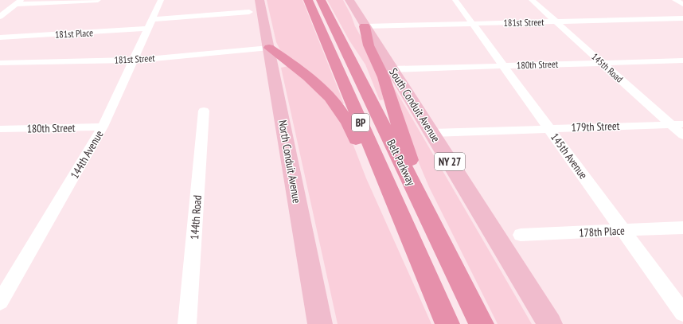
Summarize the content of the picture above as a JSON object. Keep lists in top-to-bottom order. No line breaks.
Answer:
{"streets":{"highway":["BP","Belt Parkway"],"main road":["South Conduit Avenue","North Conduit Avenue","NY 27"],"street":["181st Street","181st Place","180th Street","145th Road","179th Street","144th Avenue","145th Avenue","144th Road","178th Place"]},"crossings":[["181st Street","145th Road"],["181st Street","South Conduit Avenue"],["181st Street","144th Avenue"],["181st Street","145th Avenue"],["181st Street","North Conduit Avenue"],["181st Place","144th Avenue"],["181st Place","North Conduit Avenue"],["180th Street","145th Road"],["180th Street","South Conduit Avenue"],["180th Street","144th Avenue"],["180th Street","145th Avenue"],["145th Road","179th Street"],["South Conduit Avenue","179th Street"],["179th Street","145th Avenue"],["145th Avenue","178th Place"]]}
